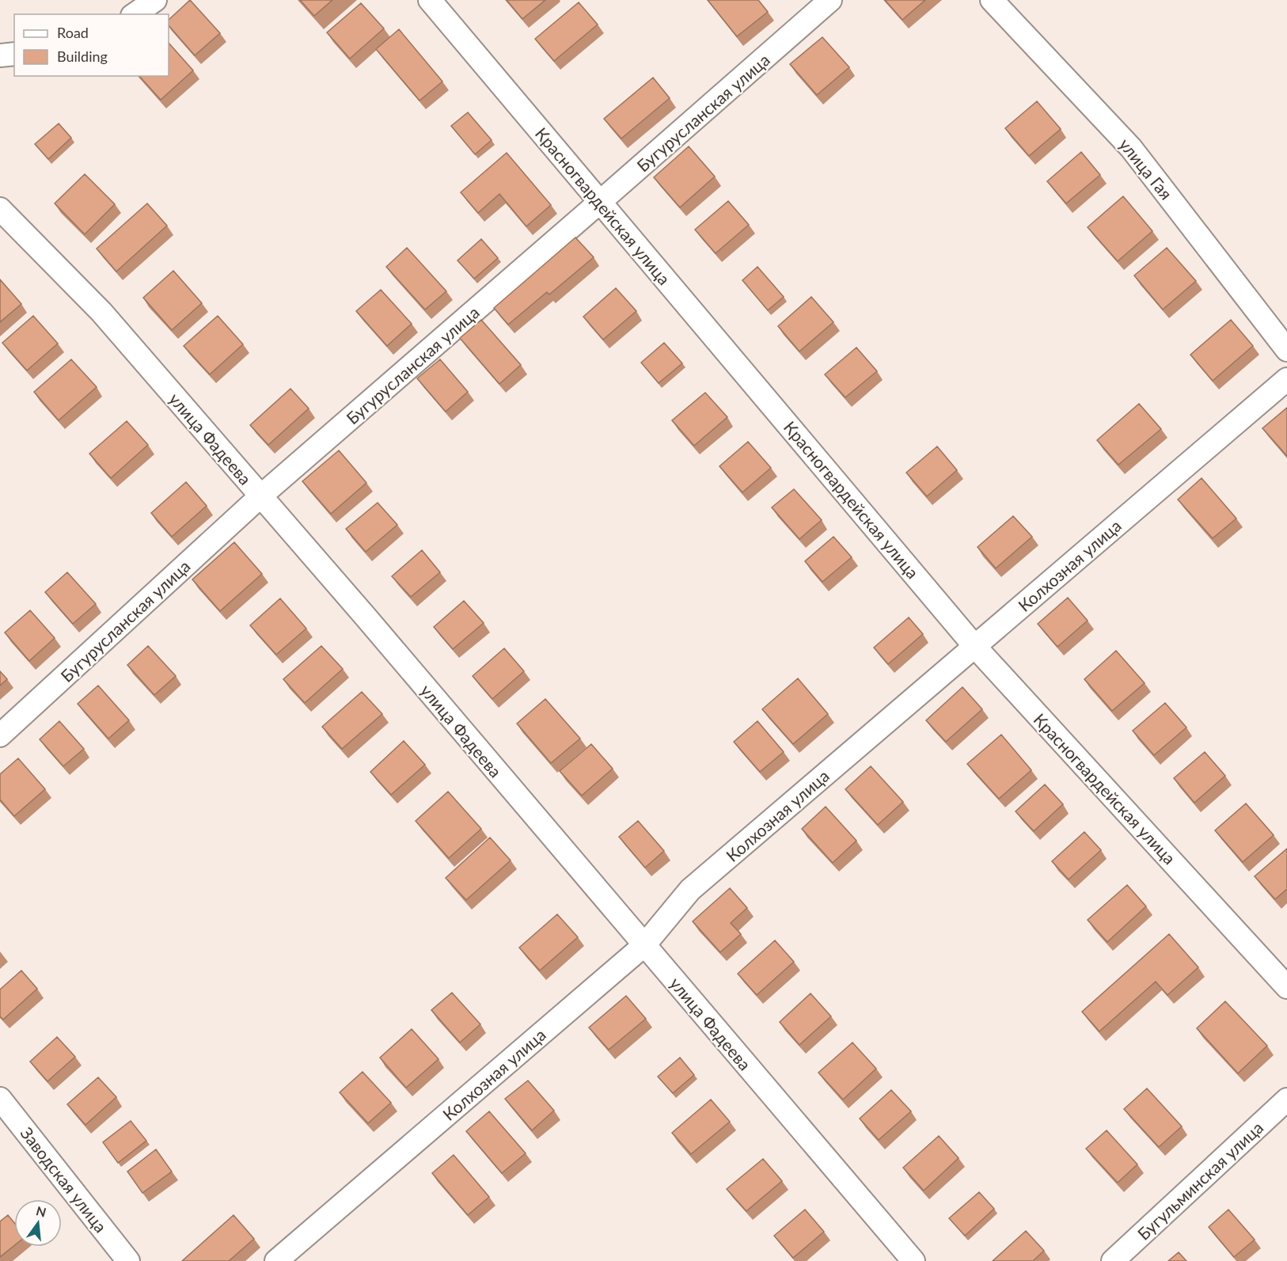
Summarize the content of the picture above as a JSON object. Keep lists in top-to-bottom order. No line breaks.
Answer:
{"streets":{"street":["Бугурусланская улица","улица Гая","Красногвардейская улица","улица Фадеева","Колхозная улица","Заводская улица","Бугульминская улица"]},"crossings":[["Бугурусланская улица","Красногвардейская улица"],["Бугурусланская улица","улица Фадеева"],["Красногвардейская улица","Колхозная улица"],["улица Фадеева","Колхозная улица"]],"legend":["Road","Building"],"north":"top"}
